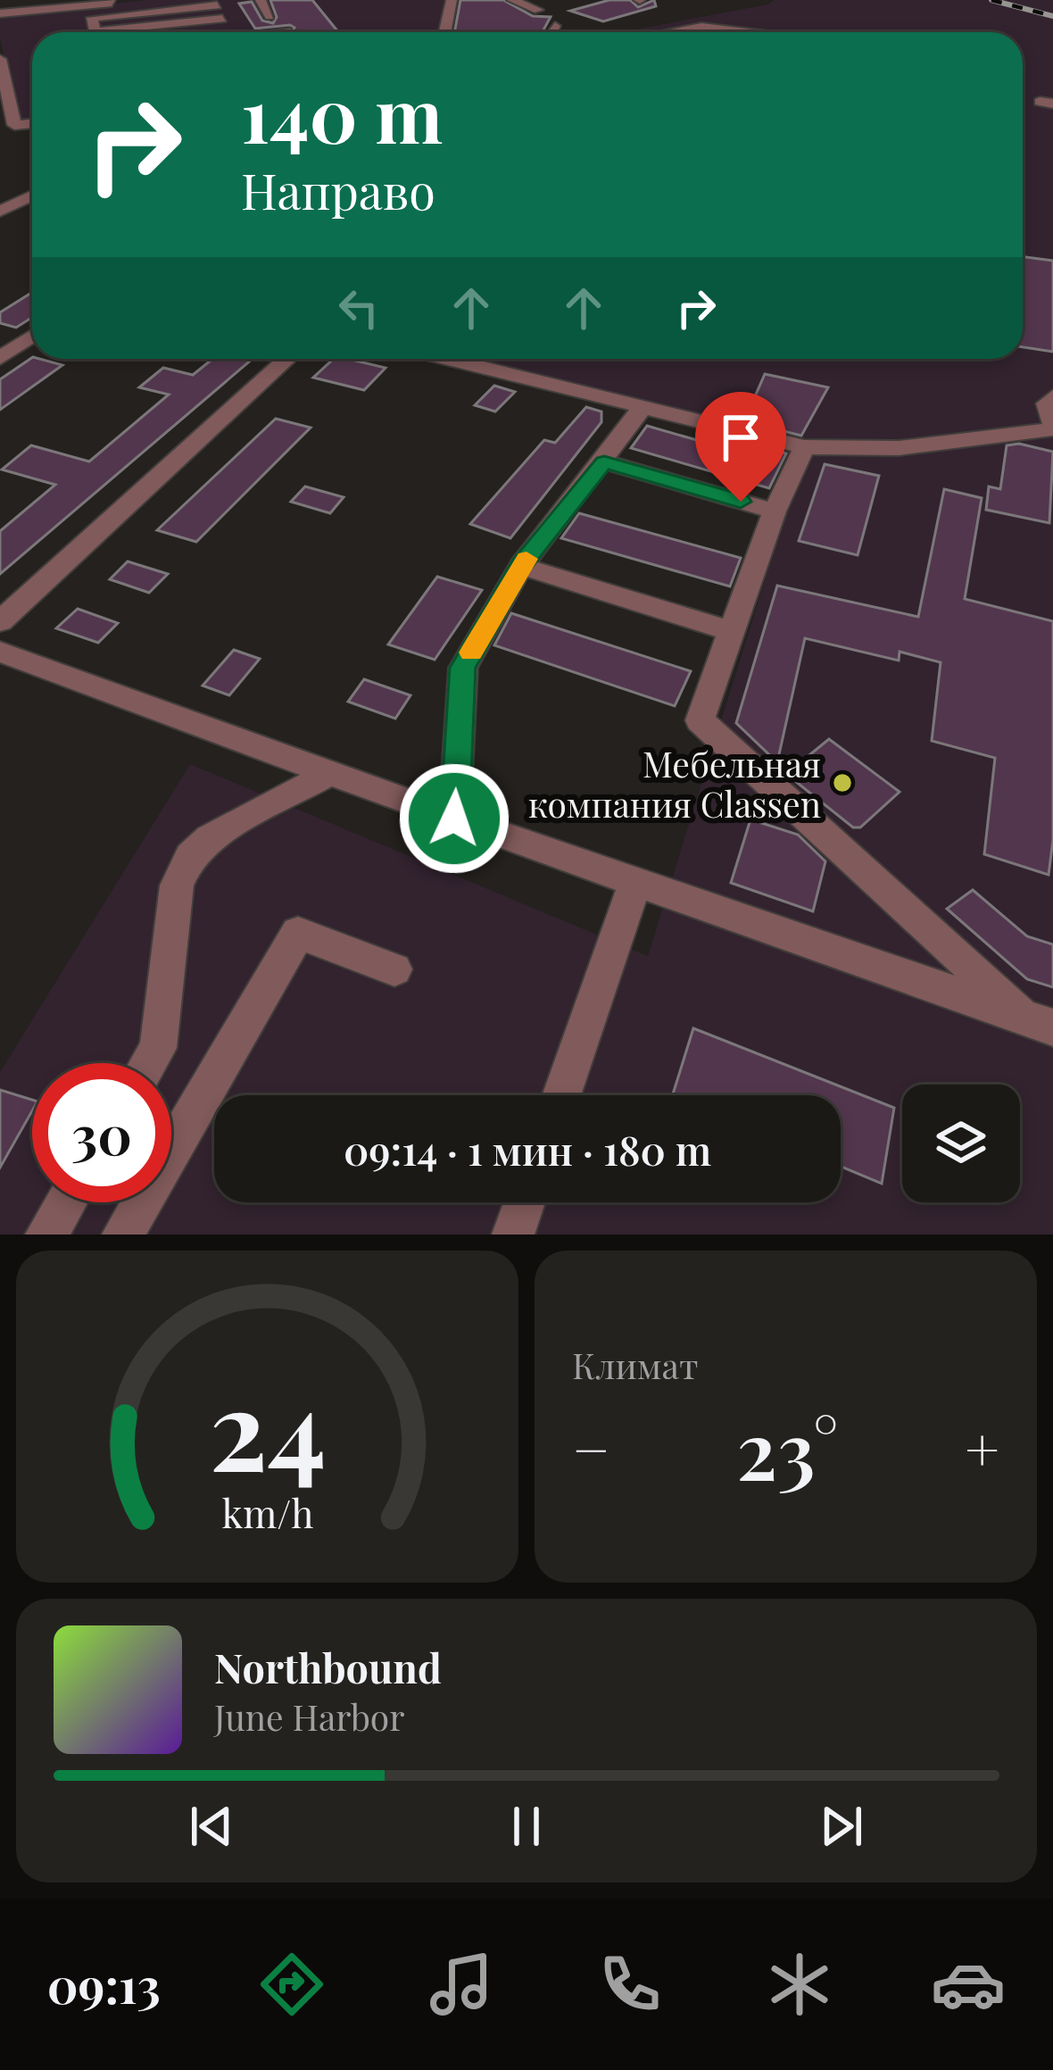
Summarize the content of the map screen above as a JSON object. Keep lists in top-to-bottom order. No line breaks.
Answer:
{"places":["Мебельная компания Сlassen"],"page":{"turn":["140 m","Направо"],"limit":"30","trip":"09:14 · 1 мин · 180 m","tile":"Климат","heat":["−","23°","+"],"song":["Northbound","June Harbor"],"tabs":"09:13","gauge":["24","km/h"]}}
